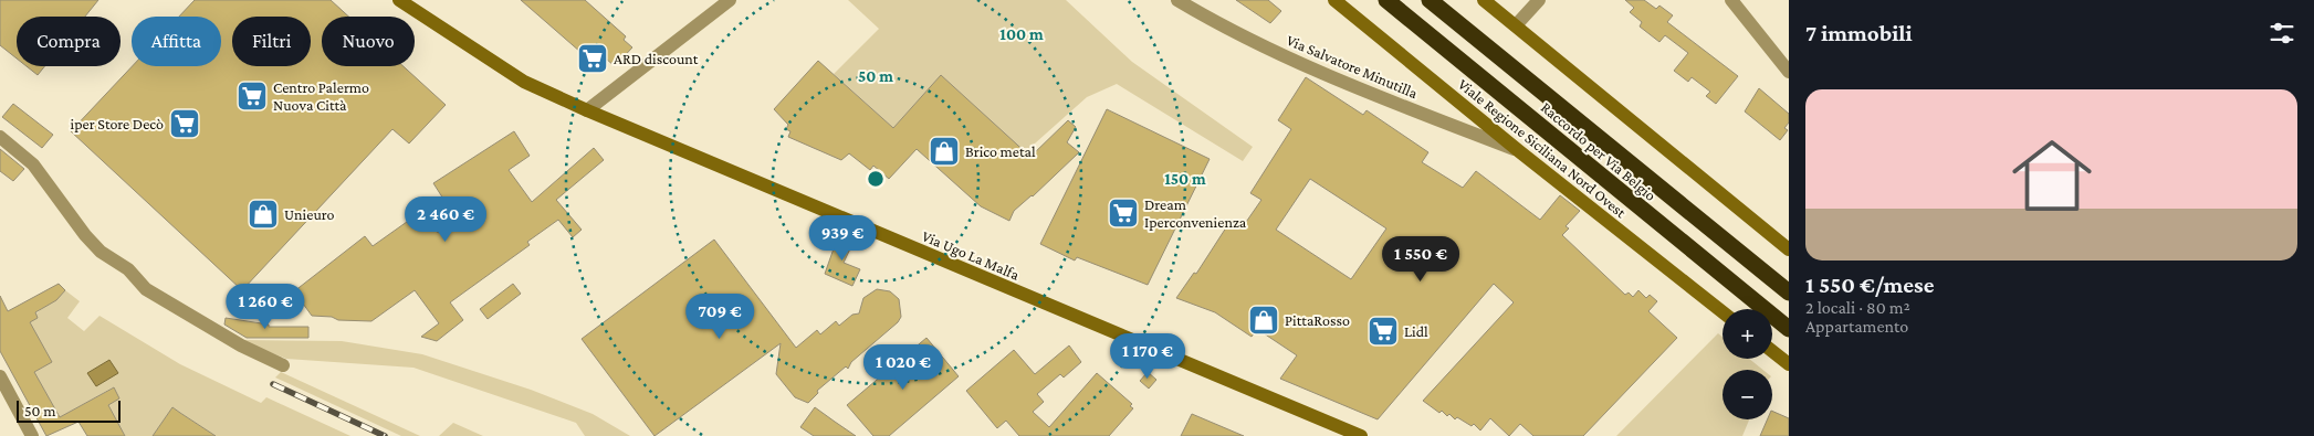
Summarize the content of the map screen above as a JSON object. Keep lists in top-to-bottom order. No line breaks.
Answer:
{"streets":{"highway":["Raccordo per Via Belgio"],"street":["Via Salvatore Minutilla","Viale Regione Siciliana Nord Ovest","Via Ugo La Malfa"]},"crossings":[["Via Salvatore Minutilla","Viale Regione Siciliana Nord Ovest"]],"places":{"supermarket":["ARD discount","Centro Palermo Nuova Città","iper Store Decò","Dream Iperconvenienza","Lidl"],"shop":["Brico metal","Unieuro","PittaRosso"]},"scale_bar":"50 m","page":{"heading":"7 immobili","chip":["Compra","Affitta","Filtri","Nuovo"],"list":[{"name":"1 550 €/mese","note":"2 locali · 80 m² · Appartamento"}],"price":["2 460 €","939 €","1 550 €","1 260 €","709 €","1 170 €","1 020 €"],"map_buttons":["+","−"],"scale":"50 m"},"rings":["100 m","50 m","150 m"]}
